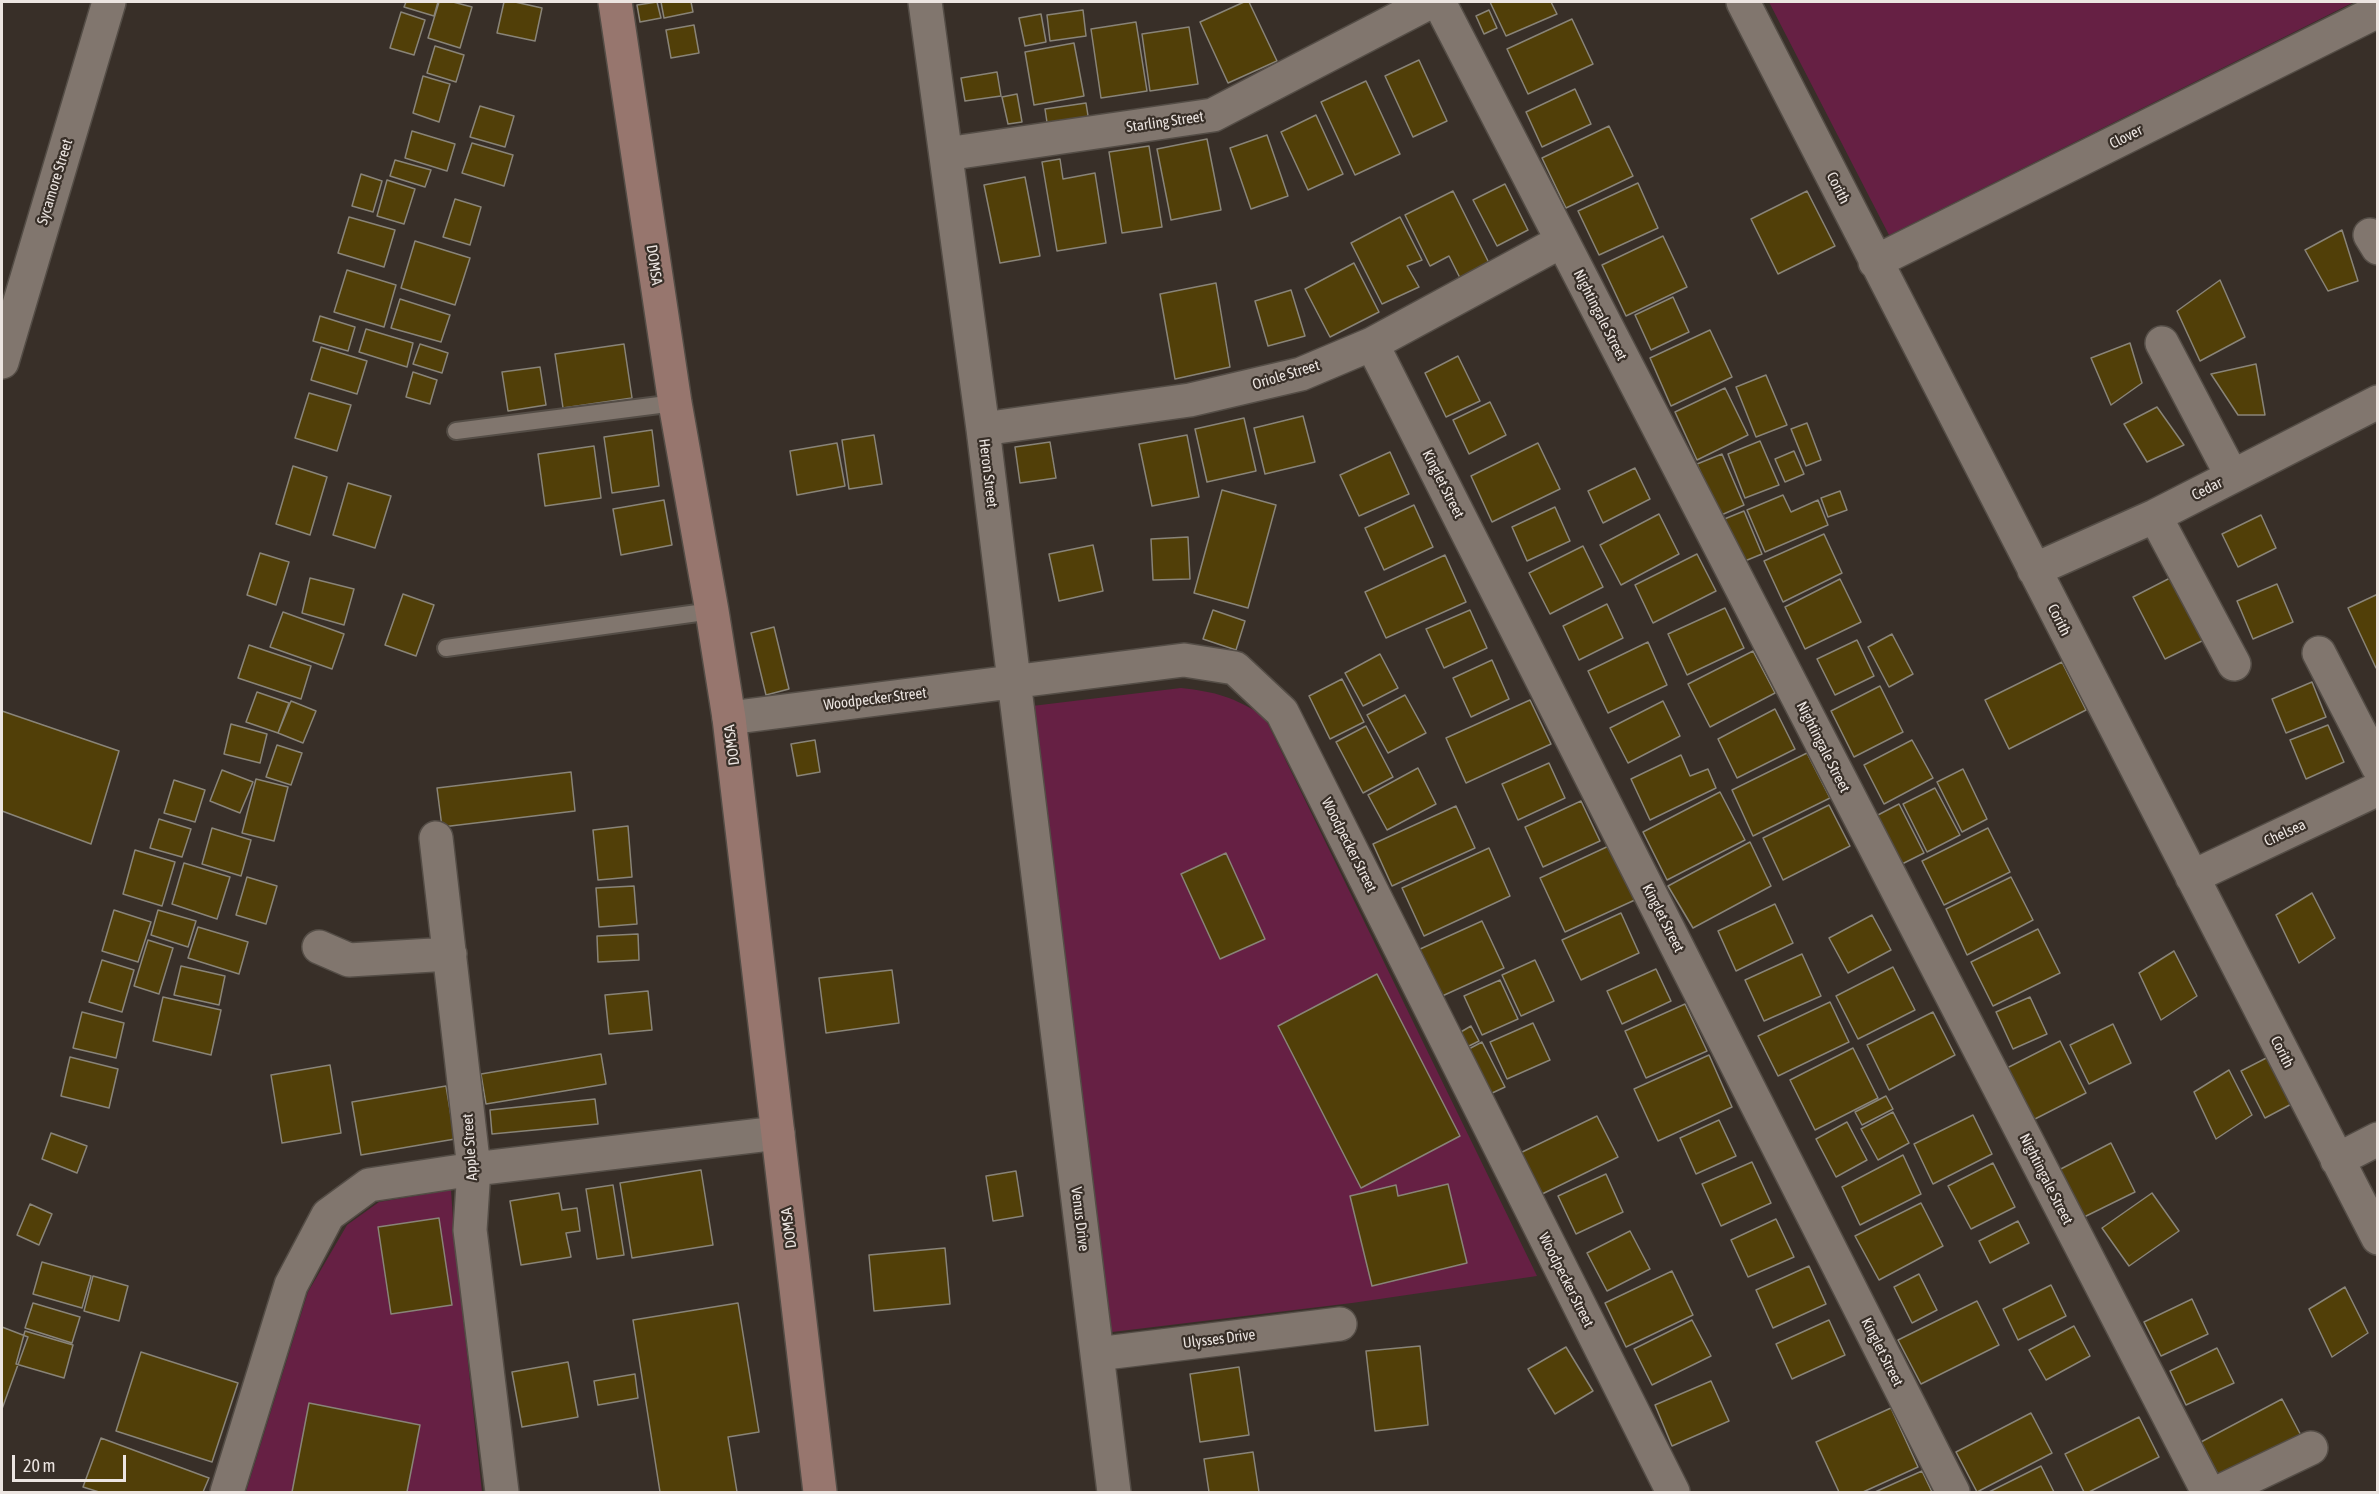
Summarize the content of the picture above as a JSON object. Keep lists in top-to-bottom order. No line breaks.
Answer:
{"streets":{"main road":["DOMSA"],"street":["Starling Street","Clover","Sycamore Street","Corith","Nightingale Street","Oriole Street","Heron Street","Kinglet Street","Cedar","Woodpecker Street","Chelsea","Apple Street","Venus Drive","Ulysses Drive"]},"crossings":[["Starling Street","Heron Street"],["Clover","Corith"],["Corith","Cedar"],["Corith","Chelsea"],["DOMSA","Woodpecker Street"],["Nightingale Street","Oriole Street"],["Oriole Street","Heron Street"],["Oriole Street","Kinglet Street"],["Heron Street","Woodpecker Street"],["Heron Street","Venus Drive"],["Venus Drive","Ulysses Drive"]],"scale_bar":"20 m"}
